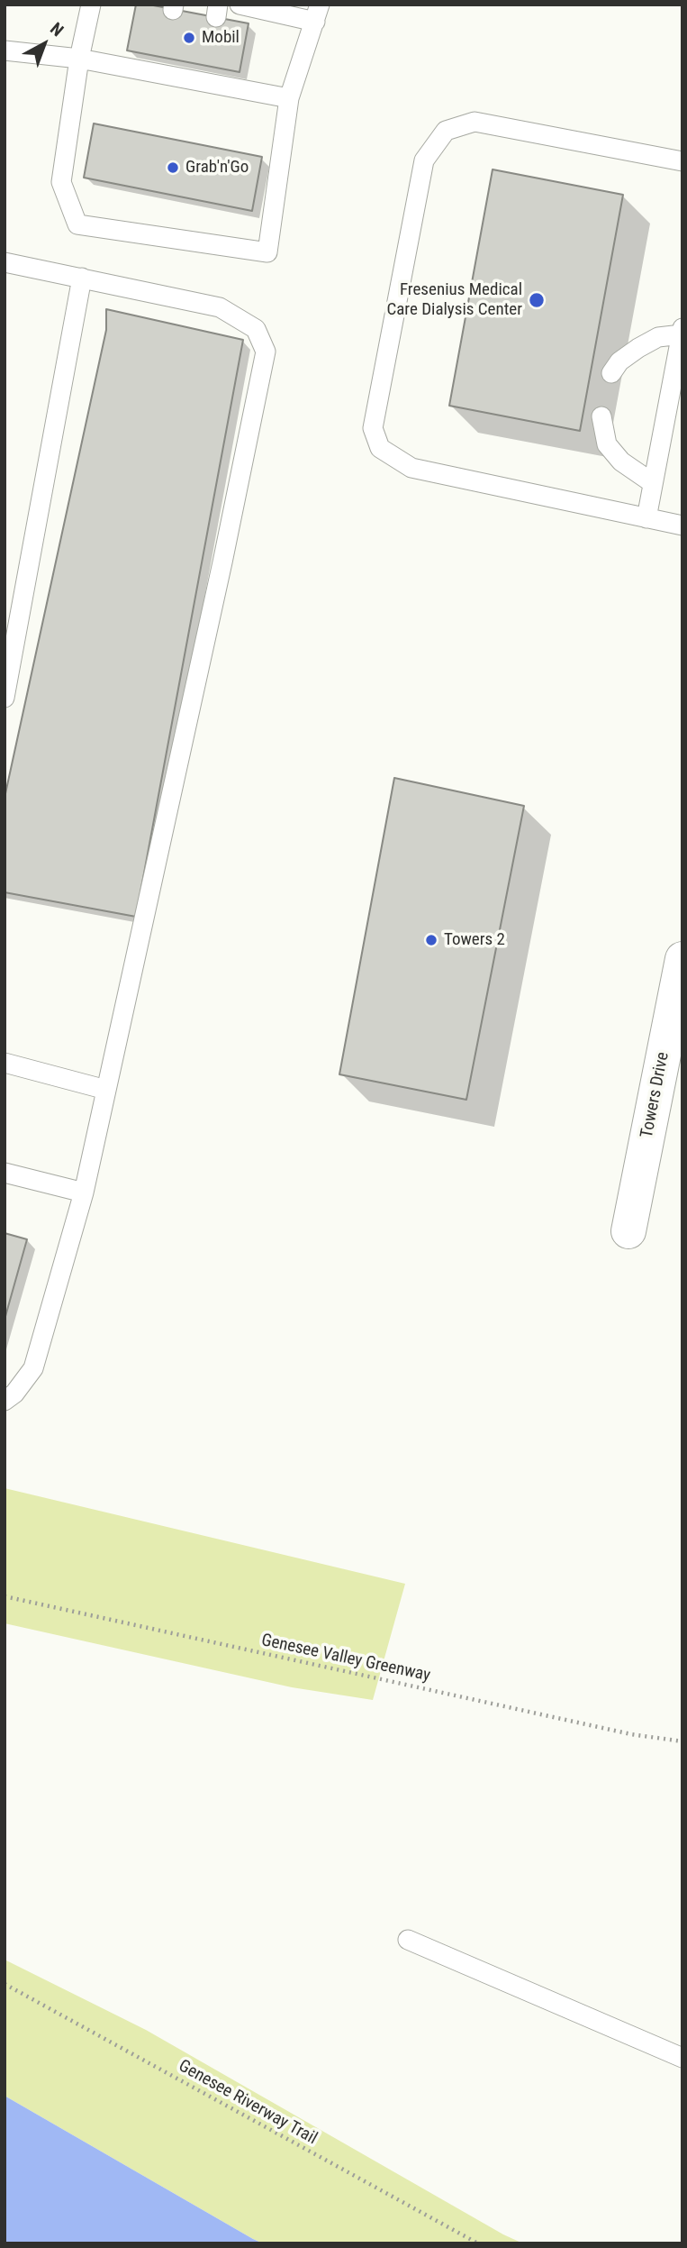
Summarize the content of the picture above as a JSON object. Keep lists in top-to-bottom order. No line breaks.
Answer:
{"streets":{"street":["Towers Drive"],"path":["Genesee Valley Greenway","Genesee Riverway Trail"]},"places":["Mobil","Grab'n'Go","Fresenius Medical Care Dialysis Center","Towers 2"],"north":"top right"}
